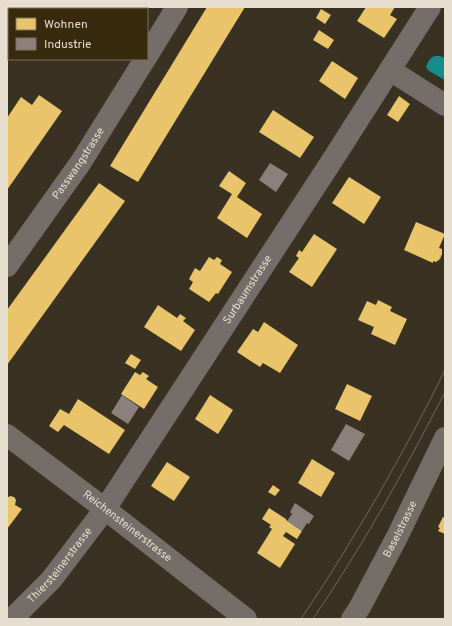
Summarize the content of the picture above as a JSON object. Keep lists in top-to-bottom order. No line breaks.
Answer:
{"streets":{"main road":["Baselstrasse"],"street":["Passwangstrasse","Surbaumstrasse","Reichensteinerstrasse","Thiersteinerstrasse"]},"crossings":[["Surbaumstrasse","Reichensteinerstrasse"],["Surbaumstrasse","Thiersteinerstrasse"],["Reichensteinerstrasse","Thiersteinerstrasse"]],"legend":["Wohnen","Industrie"]}
